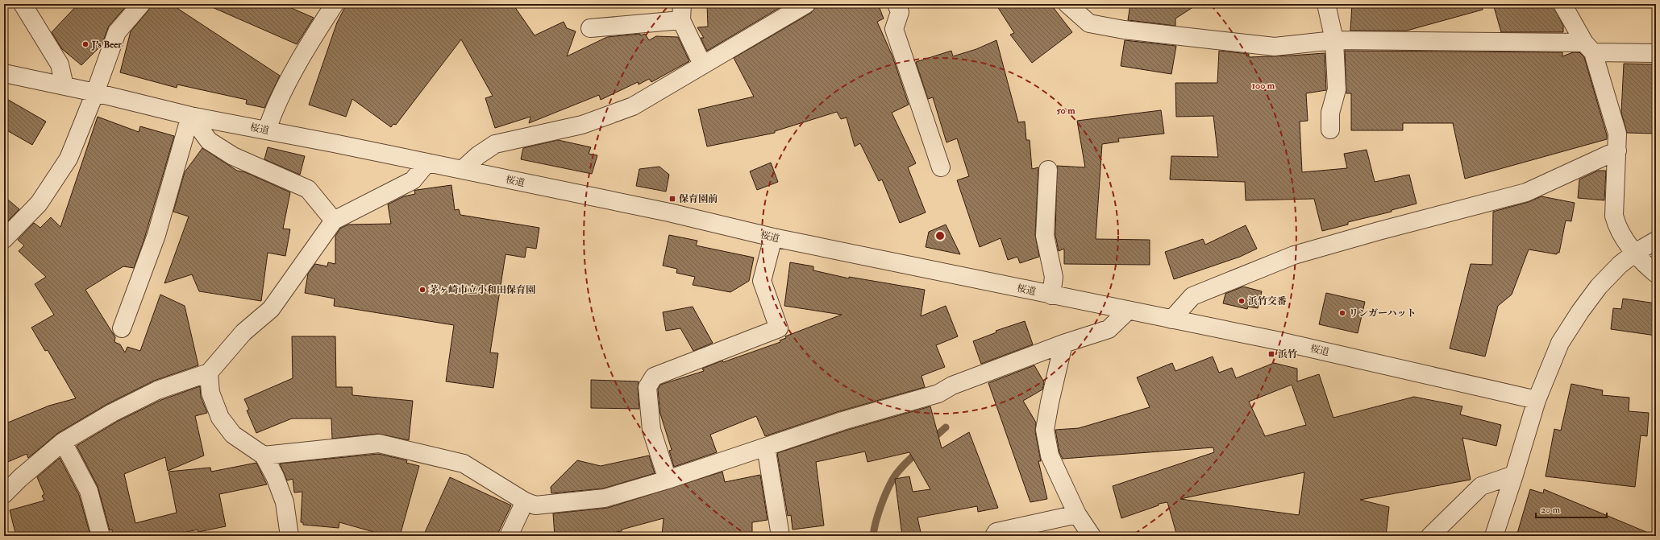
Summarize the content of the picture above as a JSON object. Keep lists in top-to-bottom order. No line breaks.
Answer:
{"streets":{"street":["桜道"]},"places":{"other":["J's Beer","茅ヶ崎市立小和田保育園","浜竹交番","リンガーハット"],"transit":["保育園前","浜竹"]},"scale_bar":"20 m","rings":["100 m","50 m"]}
